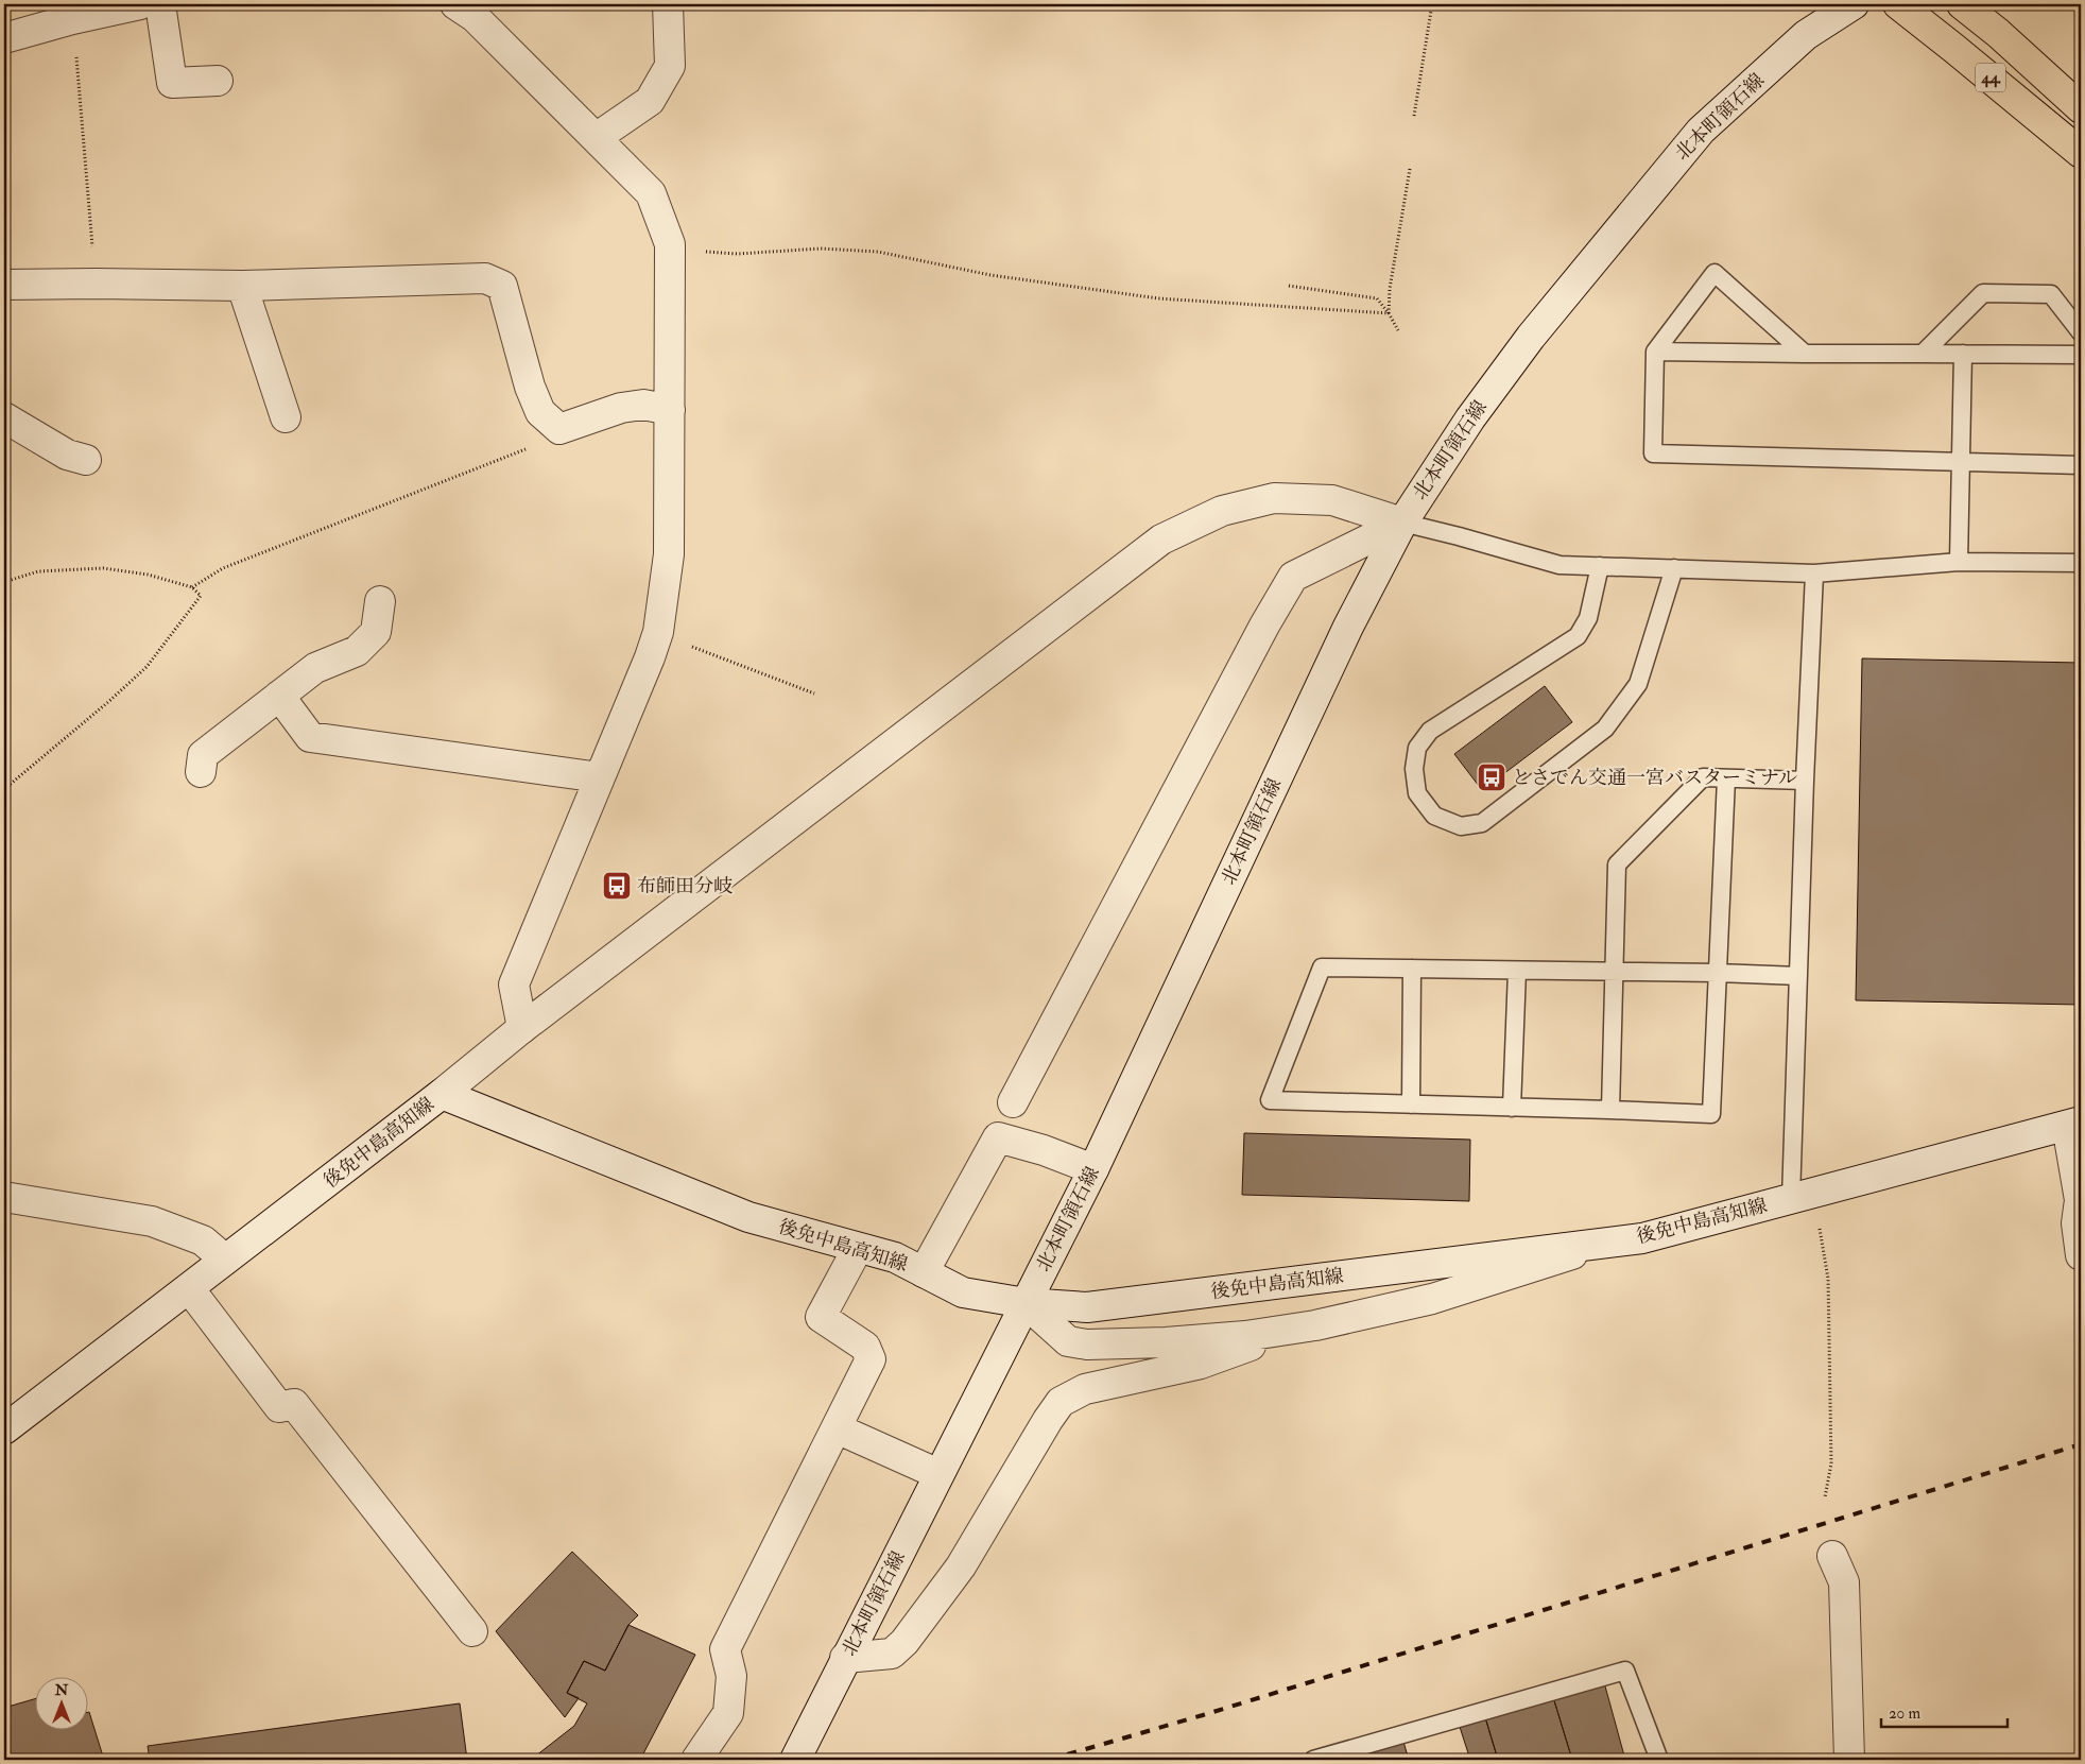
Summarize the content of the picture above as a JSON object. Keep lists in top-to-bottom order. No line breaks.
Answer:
{"streets":{"main road":["44"],"street":["北本町領石線","後免中島高知線"]},"crossings":[["北本町領石線","後免中島高知線"]],"places":{"bus stop":["とさでん交通一宮バスターミナル","布師田分岐"]},"scale_bar":"20 m","north":"top"}
